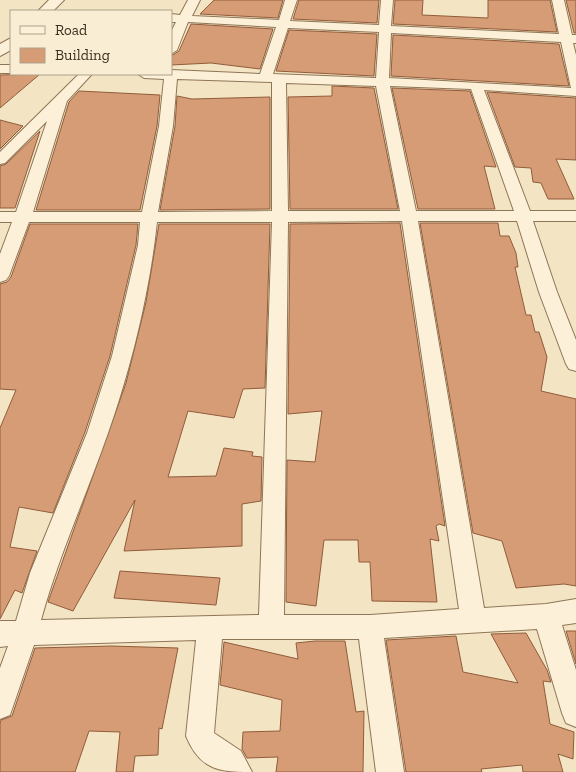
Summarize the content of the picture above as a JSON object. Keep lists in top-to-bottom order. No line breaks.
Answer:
{"legend":["Road","Building"]}
